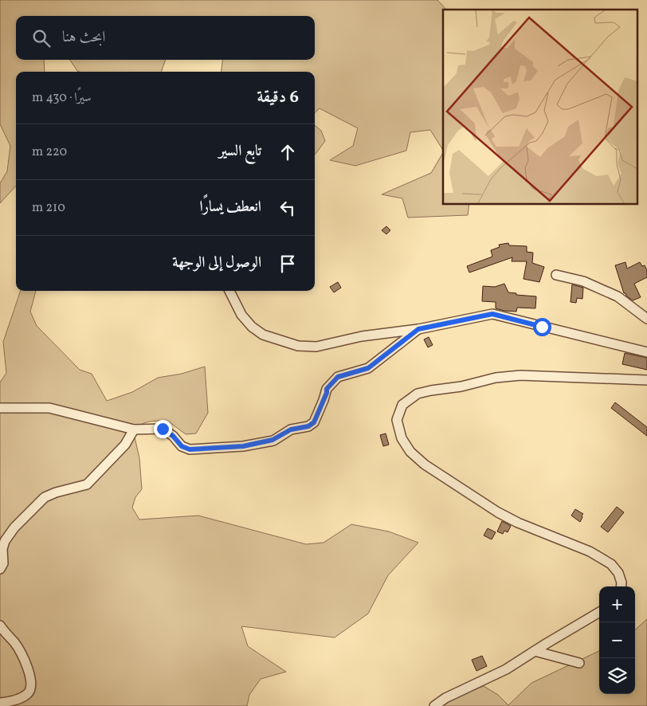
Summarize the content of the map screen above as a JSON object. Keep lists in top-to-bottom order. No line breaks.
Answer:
{"page":{"search":"ابحث هنا","heading":["6 دقيقة","سيرًا · 430 m"],"list":[["تابع السير","220 m"],["انعطف يسارًا","210 m"],"الوصول إلى الوجهة"],"map_buttons":["+","−"]}}
